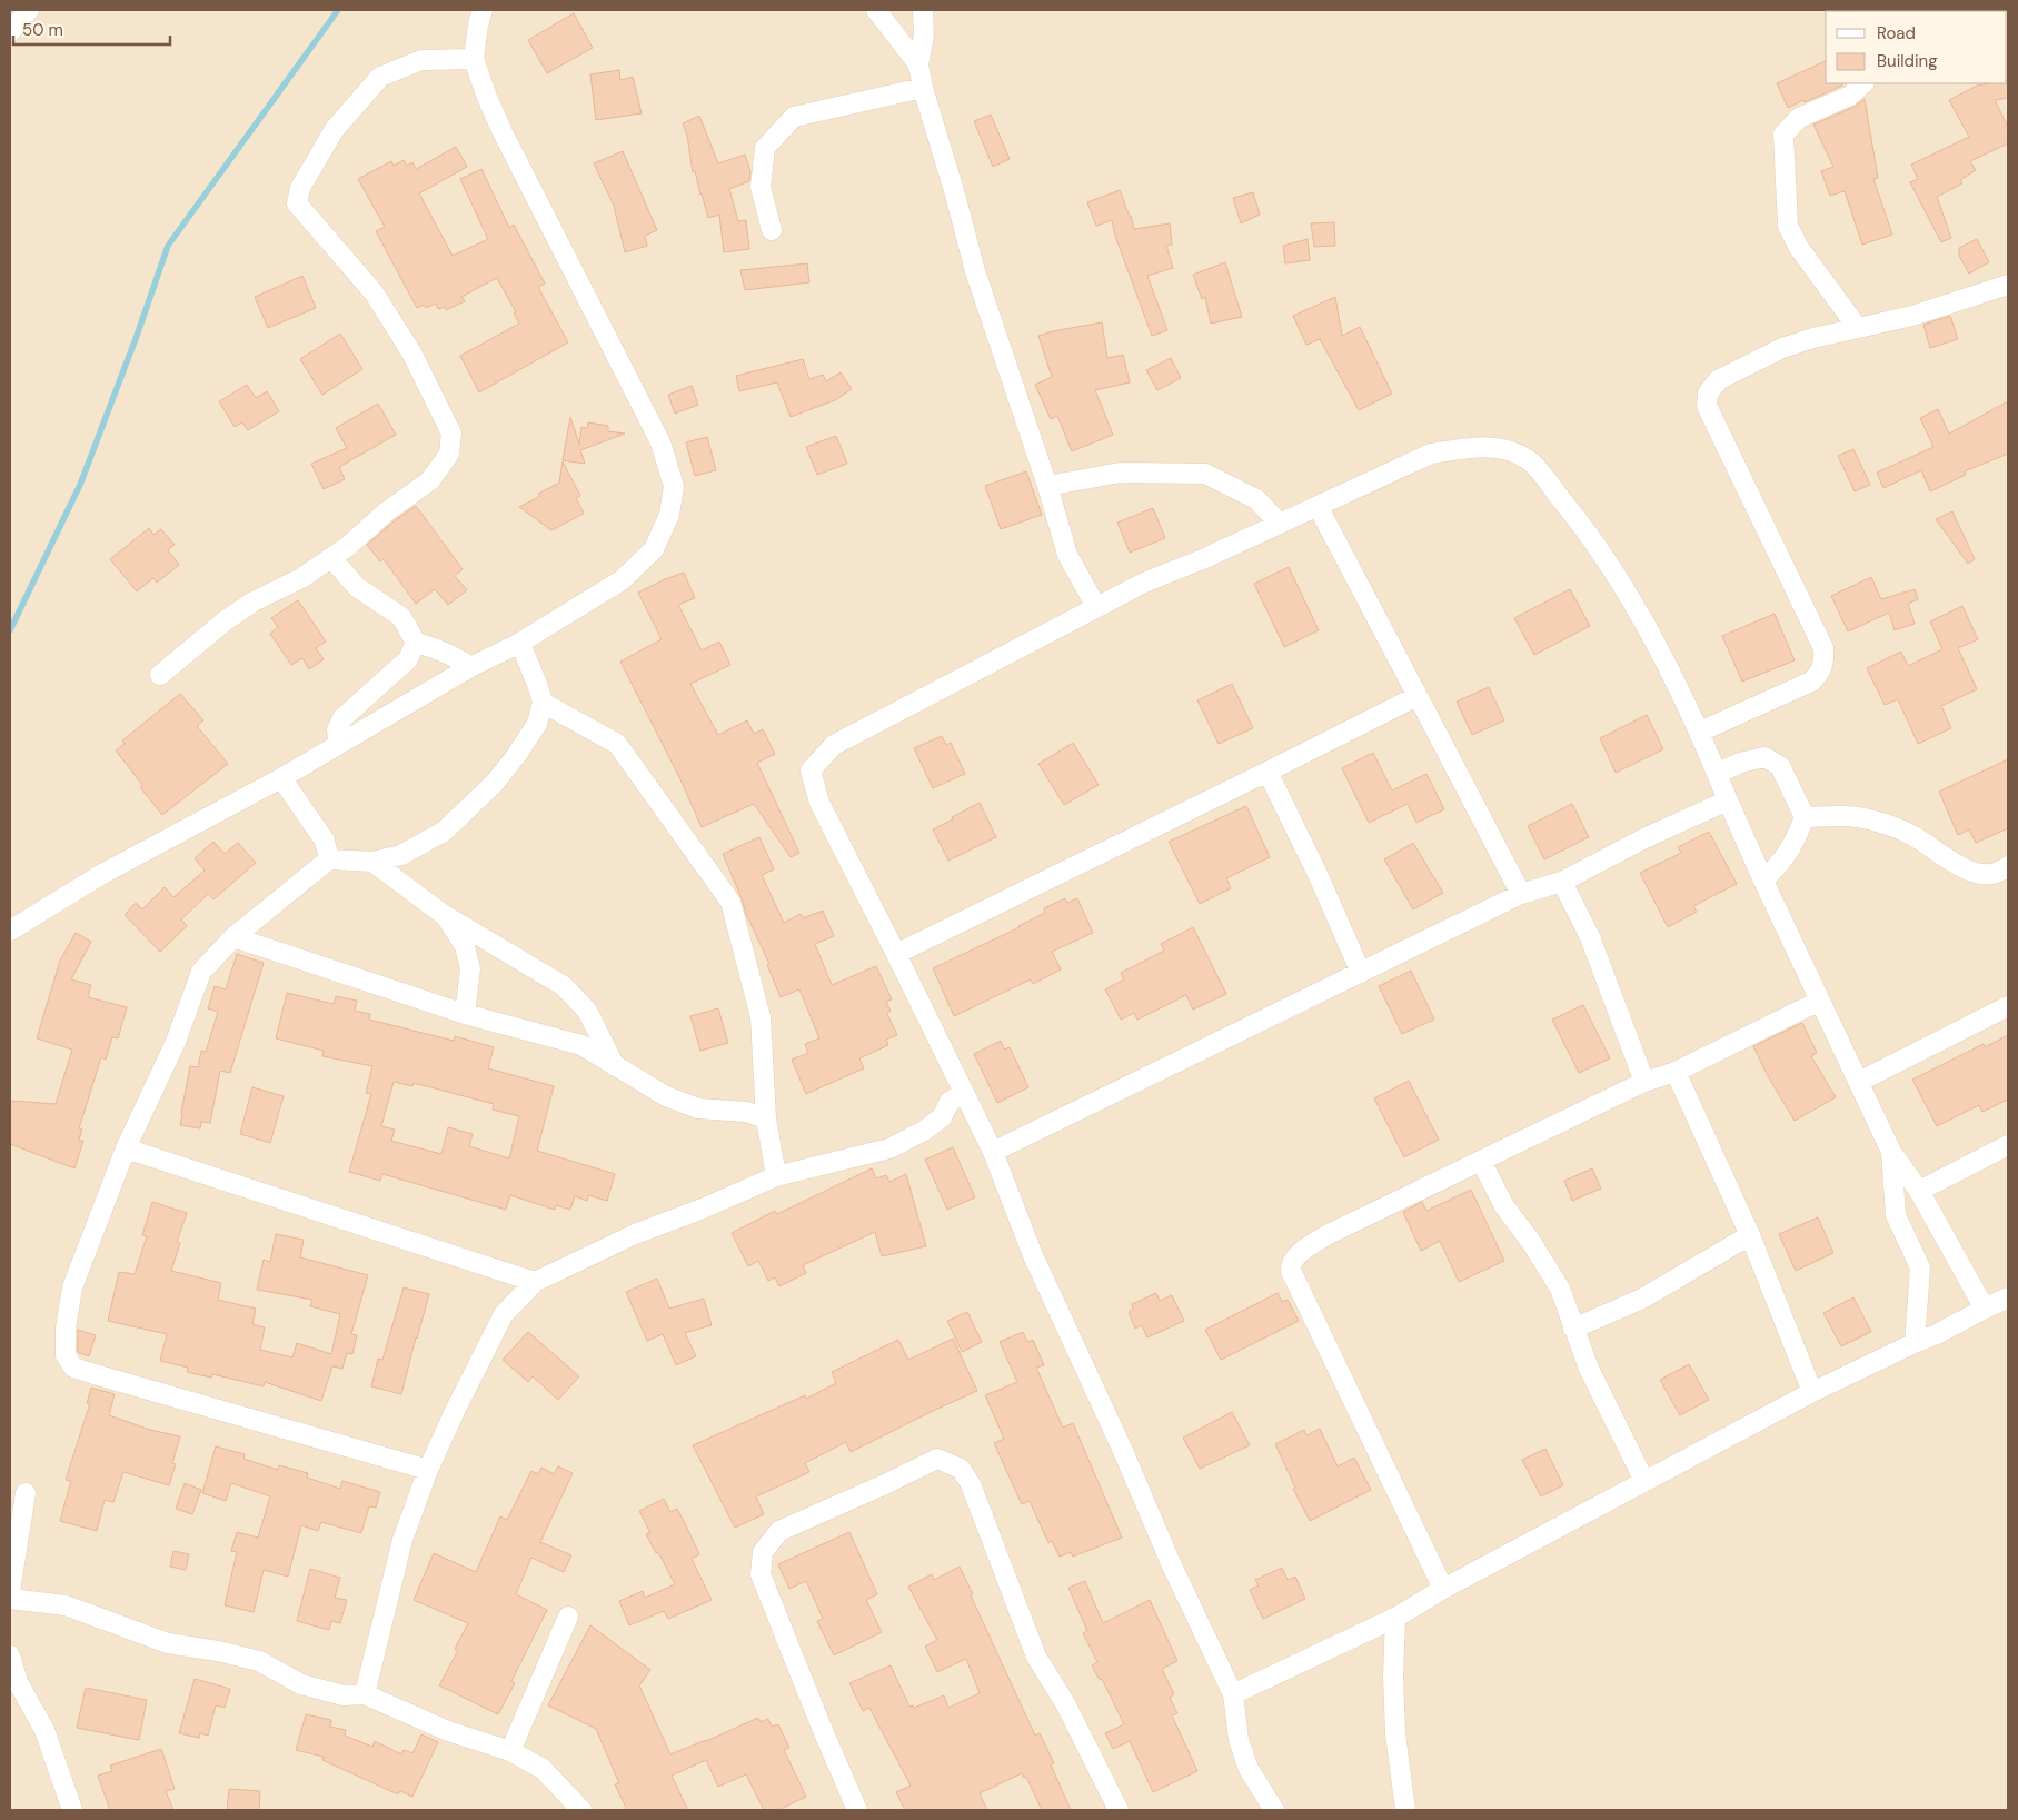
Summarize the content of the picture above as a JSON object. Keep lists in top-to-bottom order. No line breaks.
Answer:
{"legend":["Road","Building"],"scale_bar":"50 m"}
